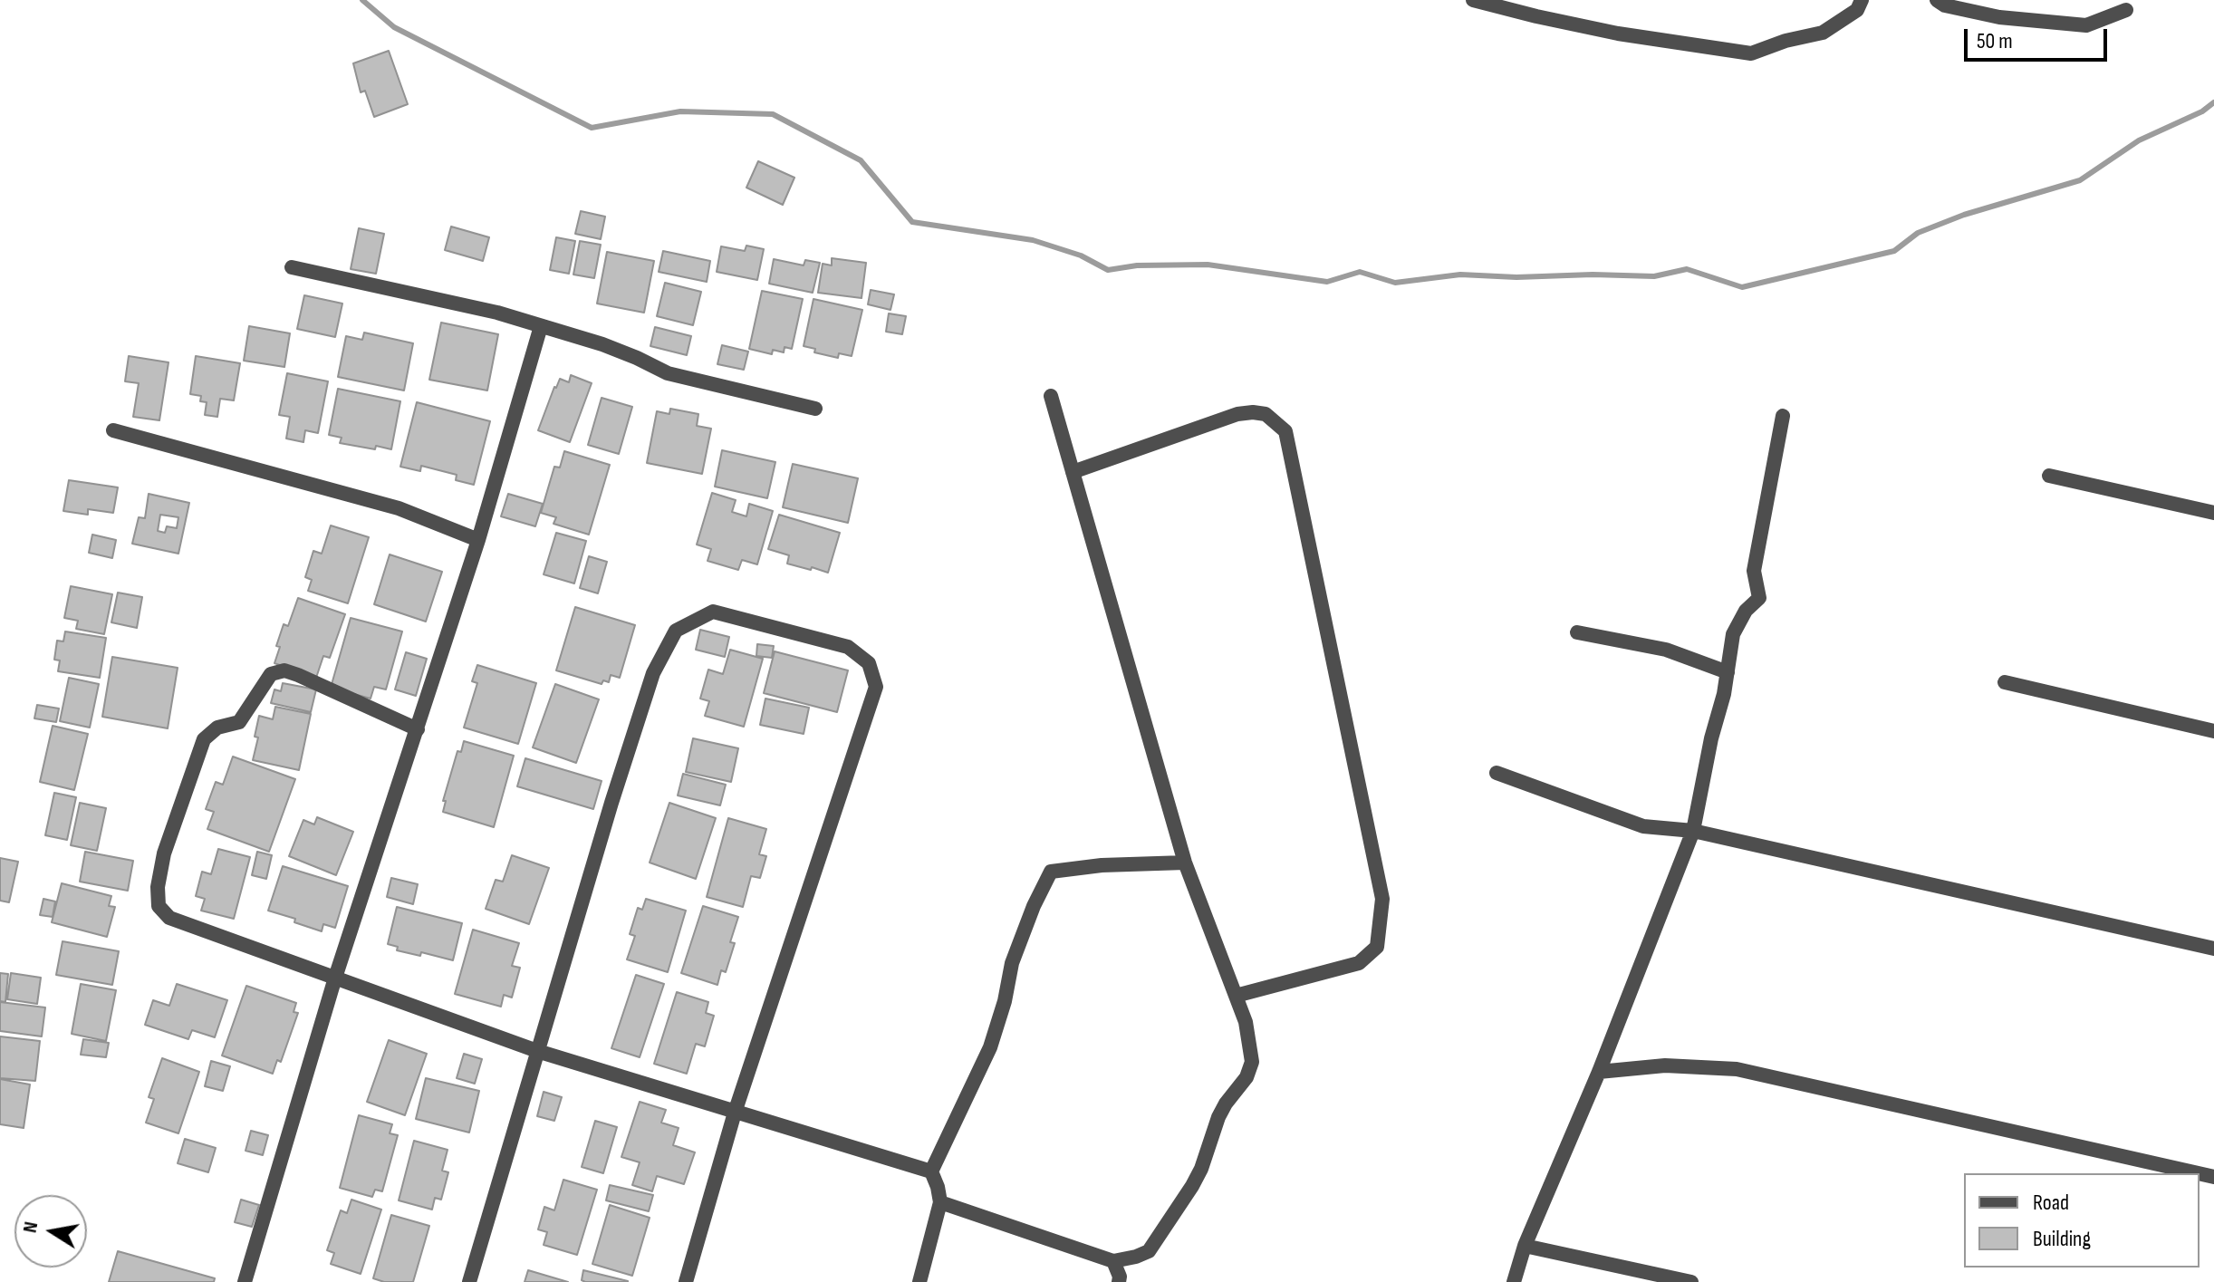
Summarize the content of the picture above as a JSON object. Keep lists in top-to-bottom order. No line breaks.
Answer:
{"legend":["Road","Building"],"scale_bar":"50 m","north":"left"}
